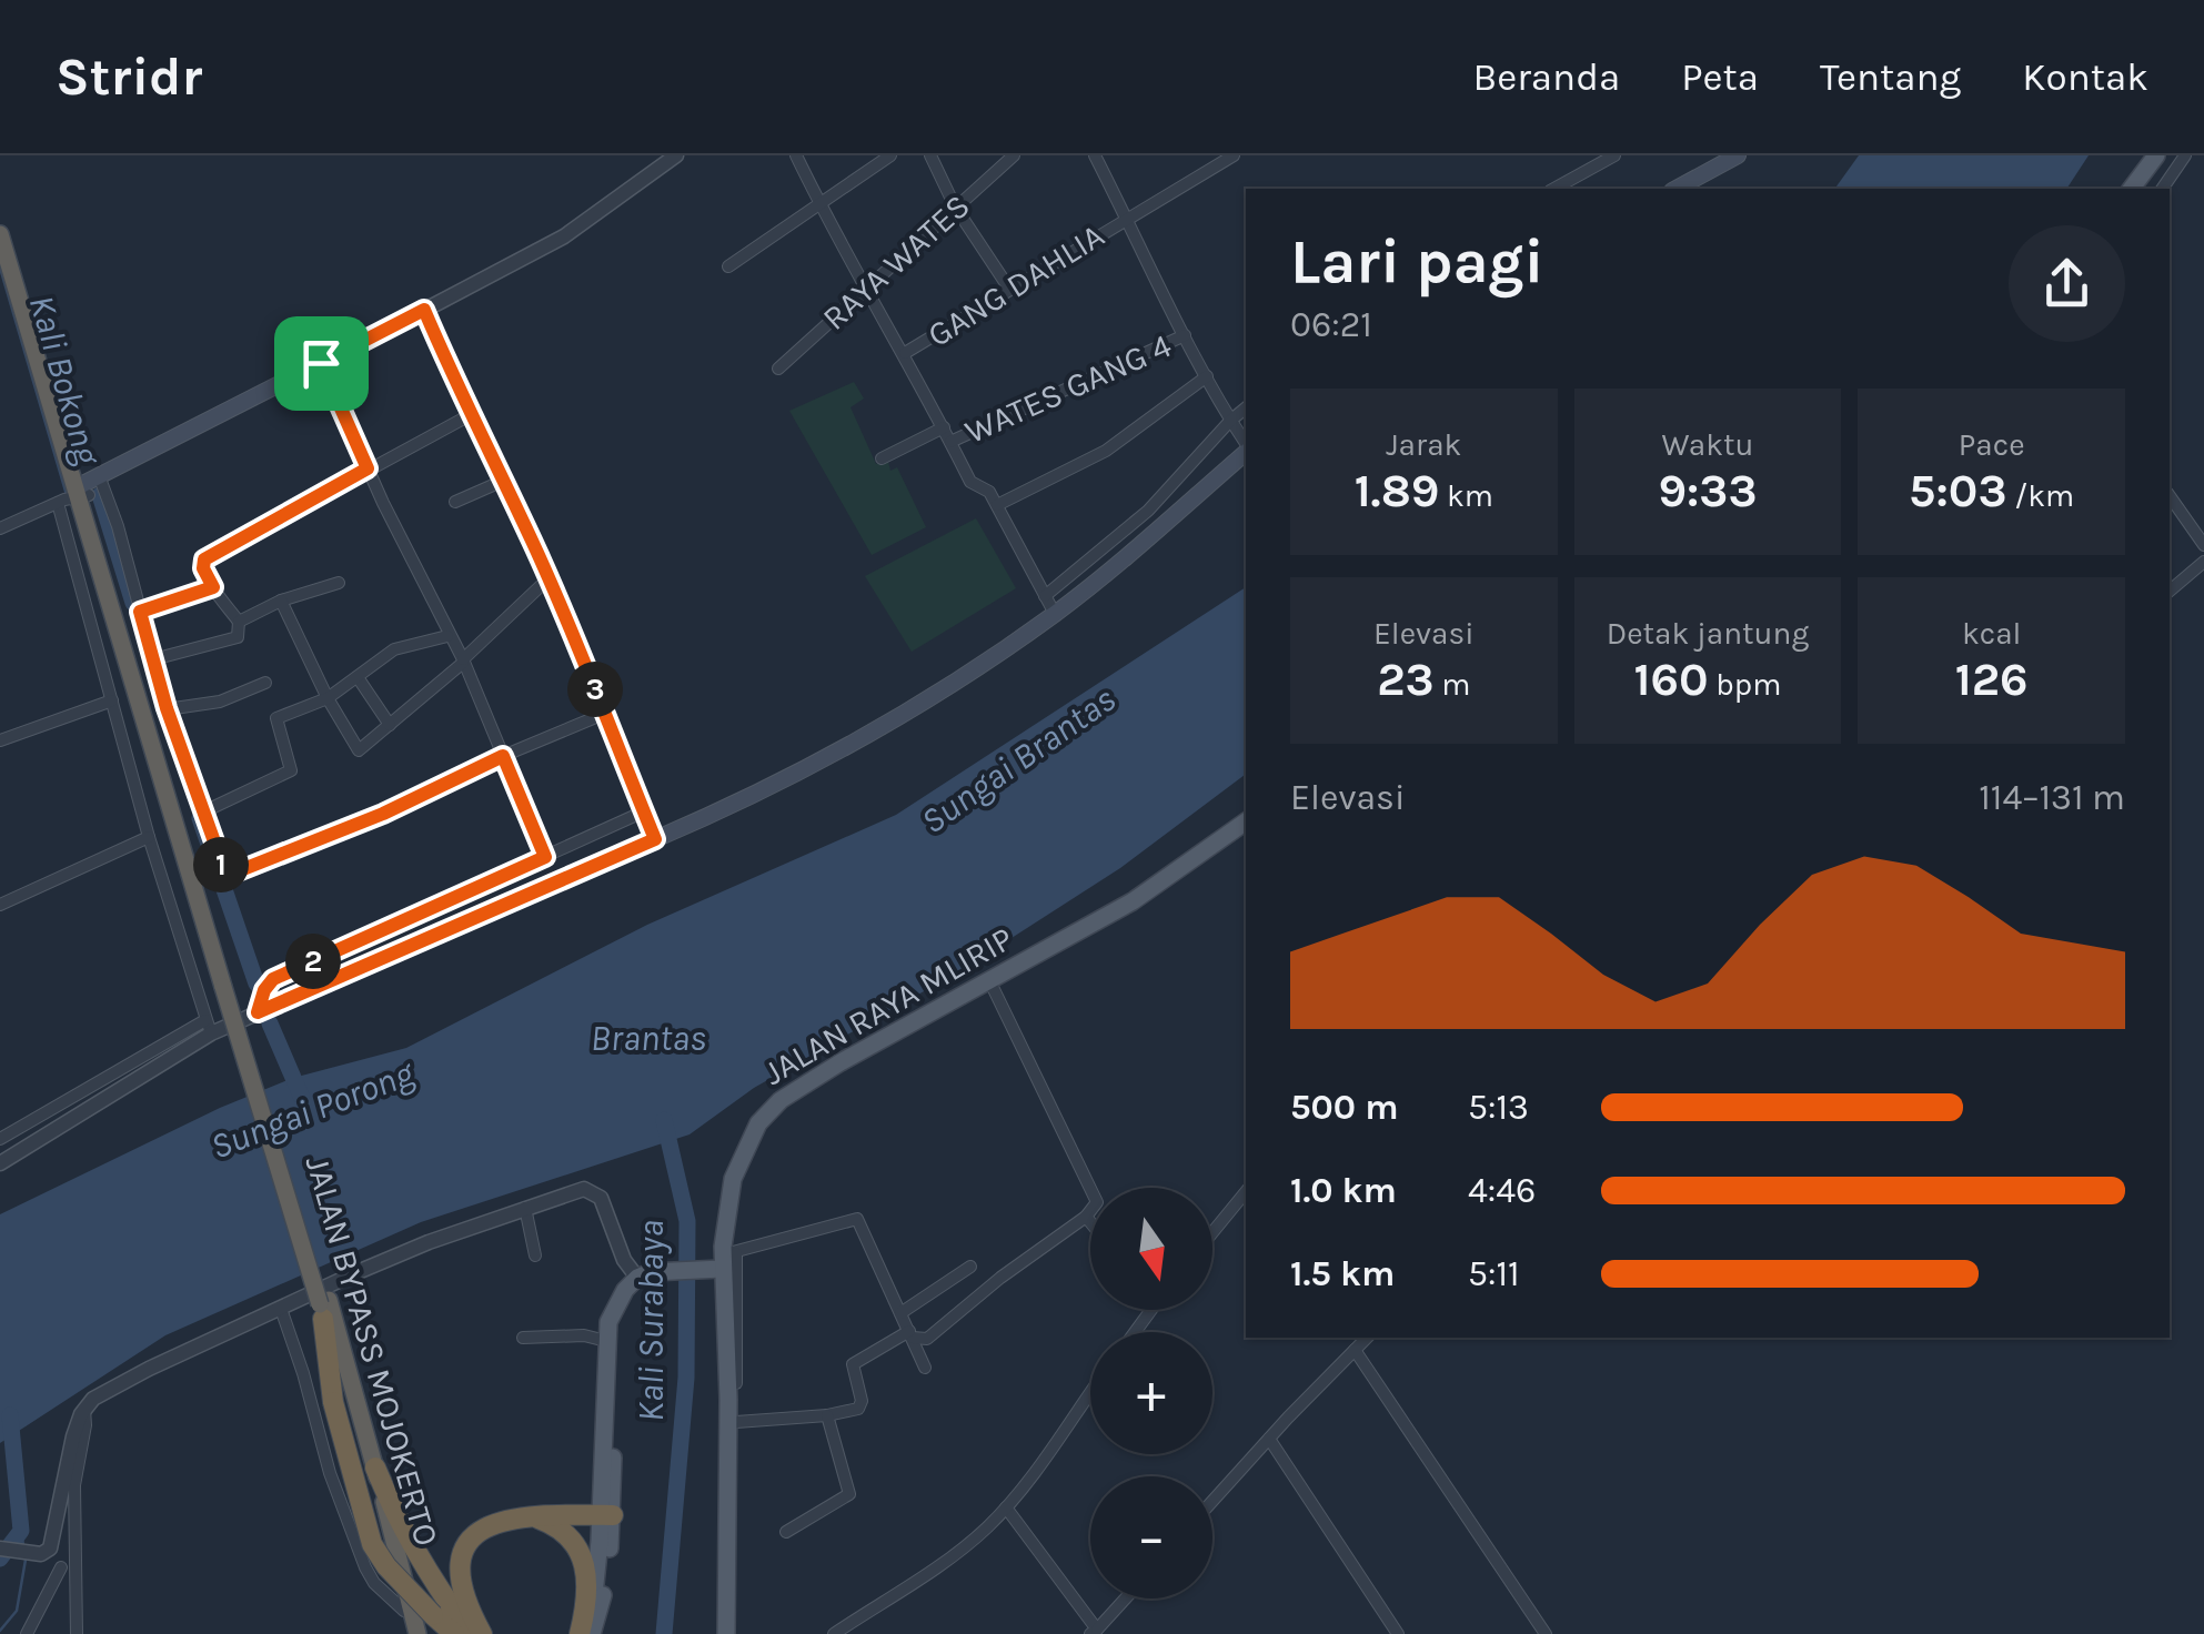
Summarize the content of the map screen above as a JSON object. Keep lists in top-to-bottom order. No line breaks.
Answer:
{"streets":{"highway":["JALAN BYPASS MOJOKERTO"],"main road":["JALAN RAYA MLIRIP"],"street":["RAYA WATES","GANG DAHLIA","WATES GANG 4"]},"water":["Kali Bokong","Sungai Brantas","Brantas","Sungai Porong","Kali Surabaya"],"north":"bottom","page":{"header":"Stridr","nav":["Beranda","Peta","Tentang","Kontak"],"heading":["Lari pagi","06:21"],"stats":[["Jarak","1.89 km"],["Waktu","9:33"],["Pace","5:03 /km"],["Elevasi","23 m"],["Detak jantung","160 bpm"],["kcal","126"]],"pins":["3","1","2"],"chart":["Elevasi","114–131 m"],"list":[{"name":"500 m","note":"5:13"},{"name":"1.0 km","note":"4:46"},{"name":"1.5 km","note":"5:11"}],"map_buttons":["+","−"]}}
